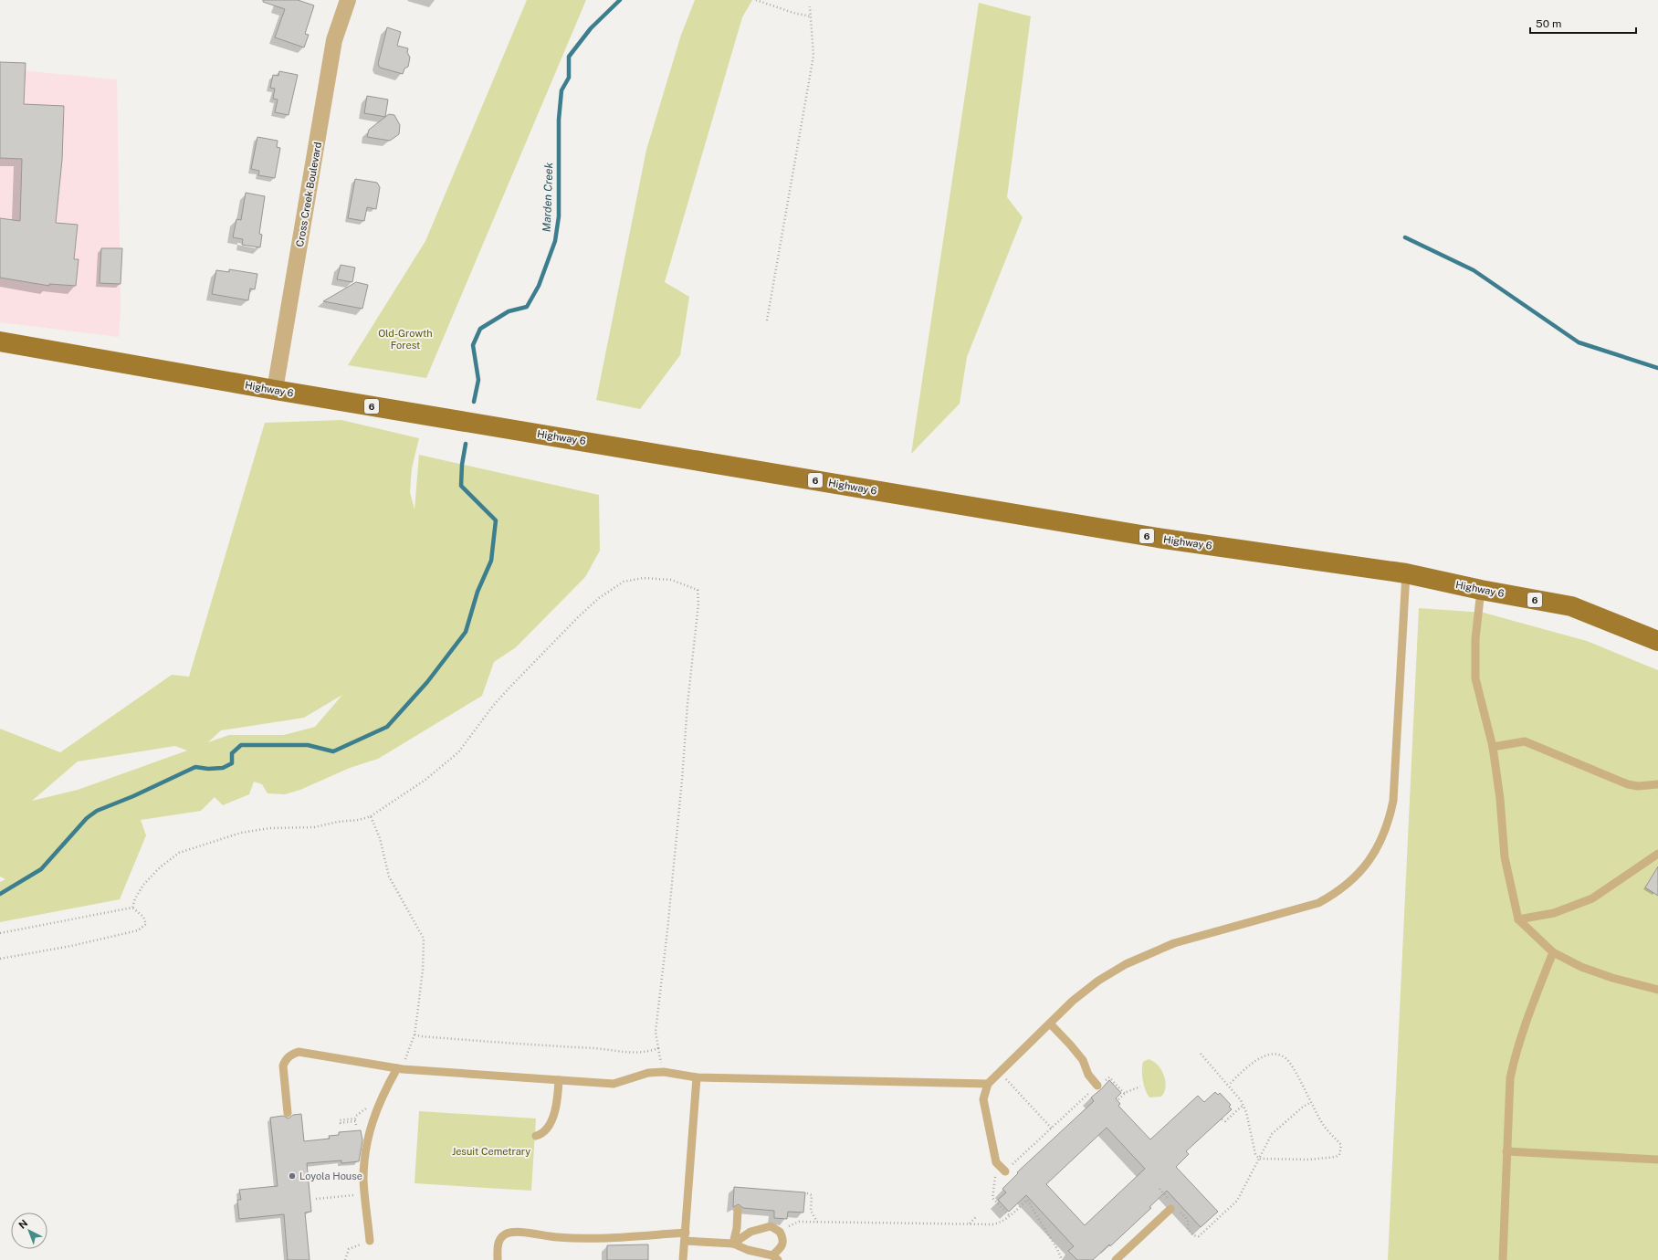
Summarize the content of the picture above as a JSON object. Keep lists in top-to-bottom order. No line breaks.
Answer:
{"streets":{"main road":["Highway 6","6"],"street":["Cross Creek Boulevard"]},"crossings":[["Cross Creek Boulevard","Highway 6"]],"water":["Marden Creek"],"parks":["Old-Growth Forest","Jesuit Cemetrary"],"places":["Loyola House"],"scale_bar":"50 m","north":"top left"}
